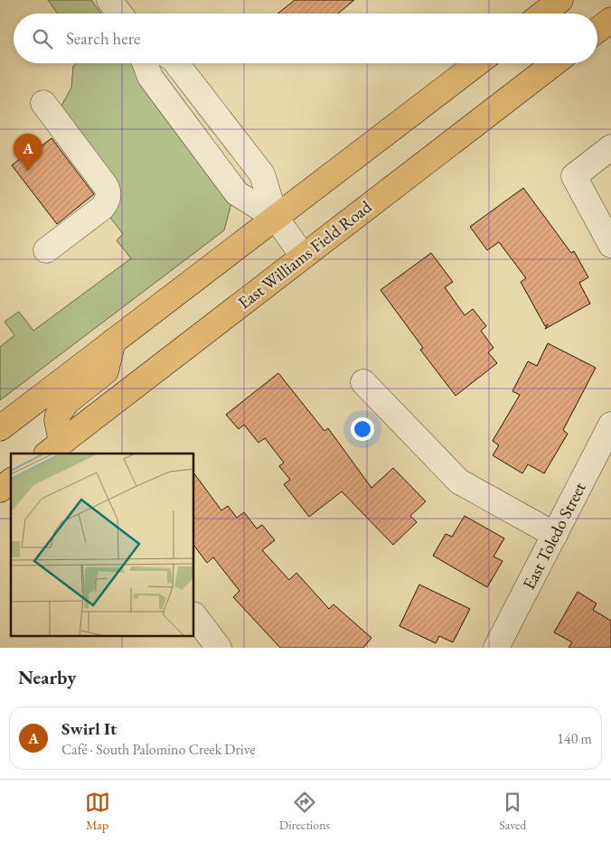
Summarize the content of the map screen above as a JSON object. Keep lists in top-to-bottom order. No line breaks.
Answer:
{"streets":{"main road":["East Williams Field Road"],"street":["East Toledo Street"]},"page":{"search":"Search here","pins":"A","heading":"Nearby","list":[{"mark":"A","name":"Swirl It","note":"Café · South Palomino Creek Drive","value":"140 m"}],"nav":["Map","Directions","Saved"]}}
